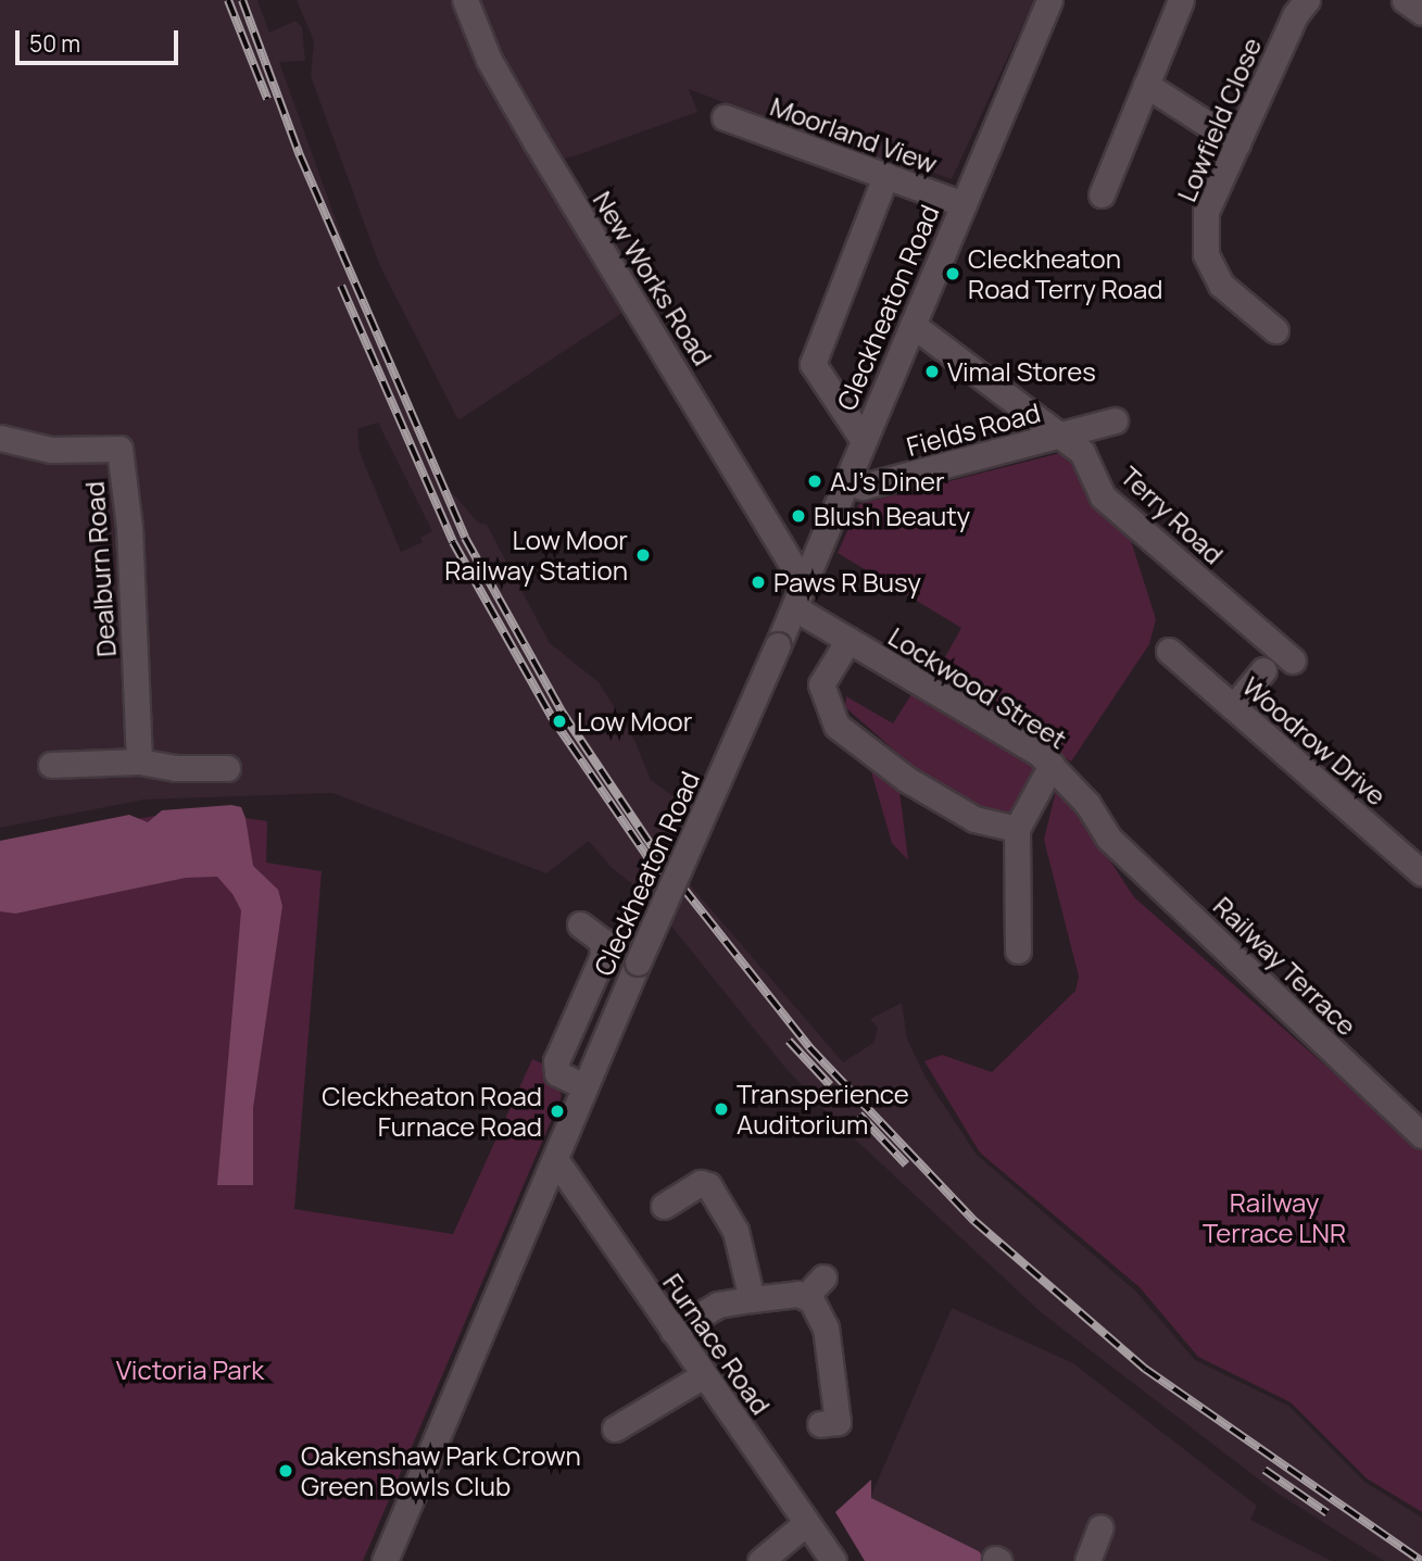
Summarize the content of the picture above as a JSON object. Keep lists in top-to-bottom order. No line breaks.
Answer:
{"streets":{"street":["Lowfield Close","Moorland View","New Works Road","Cleckheaton Road","Fields Road","Terry Road","Dealburn Road","Lockwood Street","Woodrow Drive","Railway Terrace","Furnace Road"]},"crossings":[["Moorland View","Cleckheaton Road"],["New Works Road","Cleckheaton Road"],["Cleckheaton Road","Fields Road"],["Cleckheaton Road","Terry Road"],["Cleckheaton Road","Lockwood Street"],["Cleckheaton Road","Furnace Road"],["Fields Road","Terry Road"],["Lockwood Street","Railway Terrace"]],"parks":["Railway Terrace LNR","Victoria Park"],"places":["Cleckheaton Road Terry Road","Vimal Stores","AJ's Diner","Blush Beauty","Low Moor Railway Station","Paws R Busy","Low Moor","Transperience Auditorium","Cleckheaton Road Furnace Road","Oakenshaw Park Crown Green Bowls Club"],"scale_bar":"50 m"}
